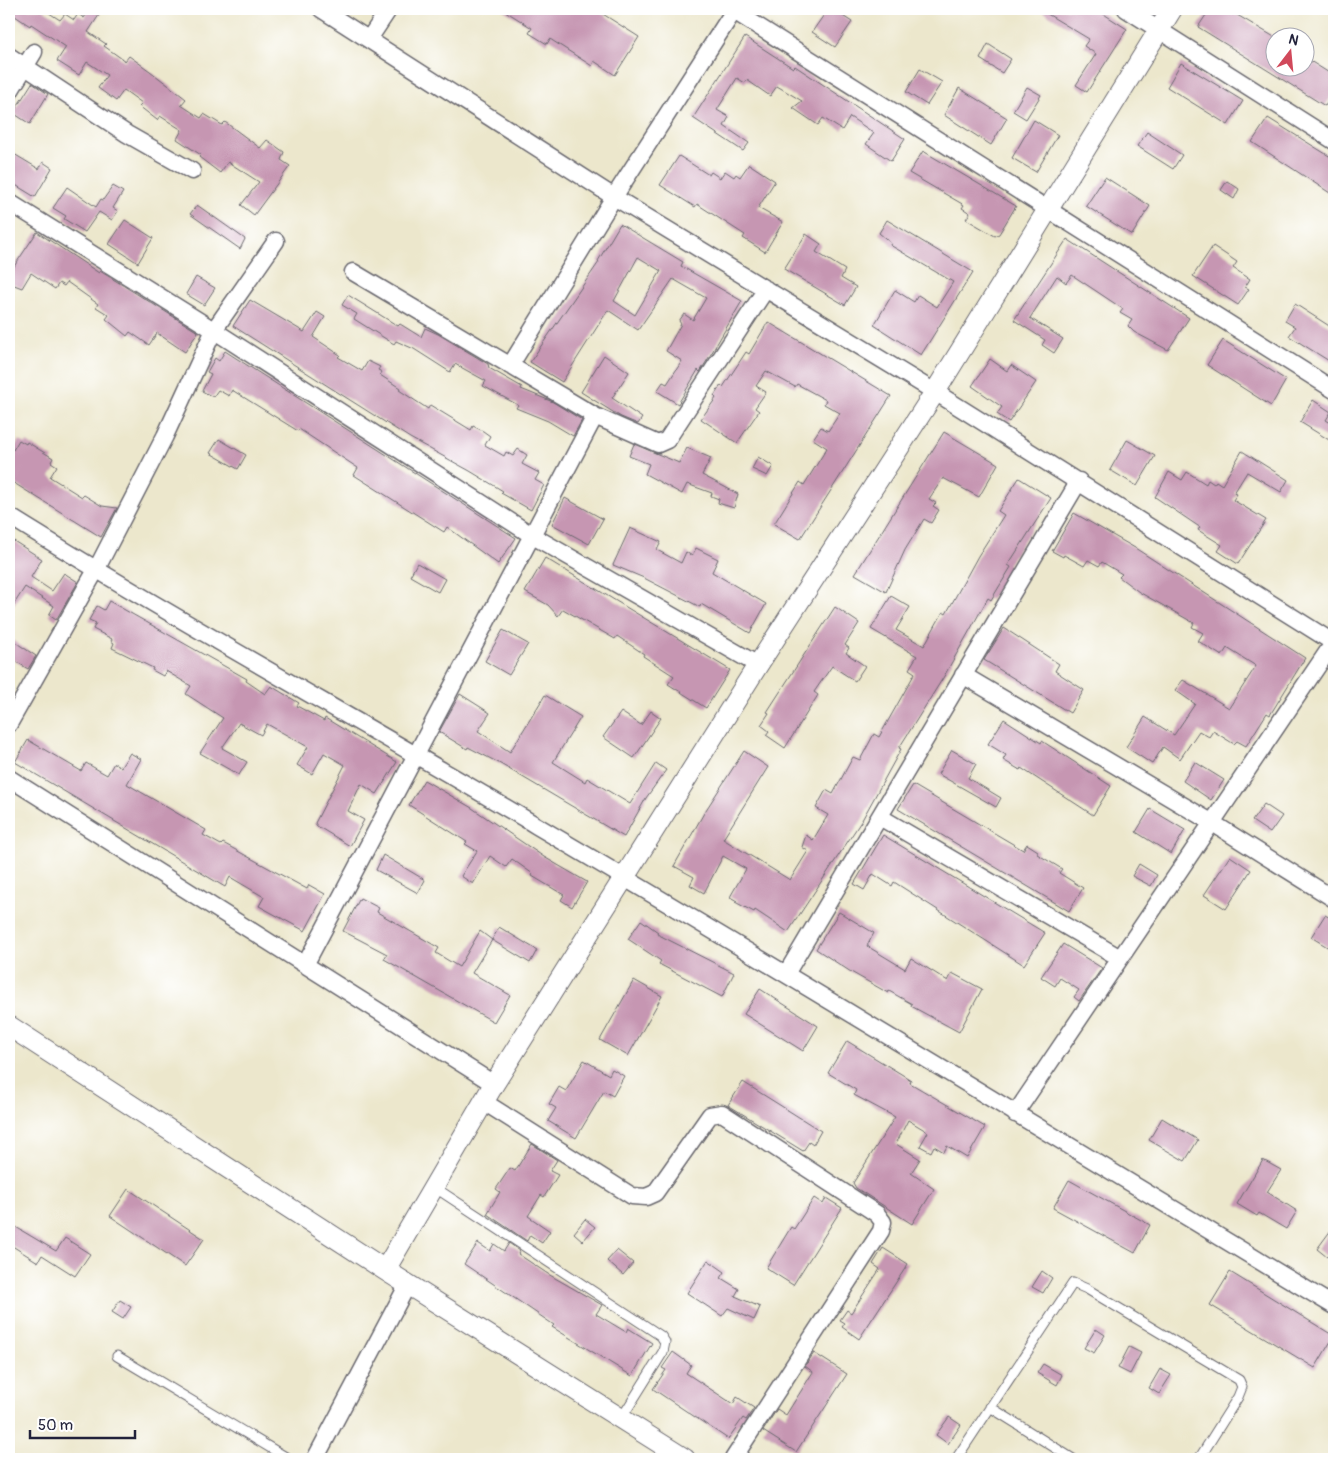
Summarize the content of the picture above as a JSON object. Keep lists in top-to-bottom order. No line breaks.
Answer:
{"scale_bar":"50 m","north":"top"}
